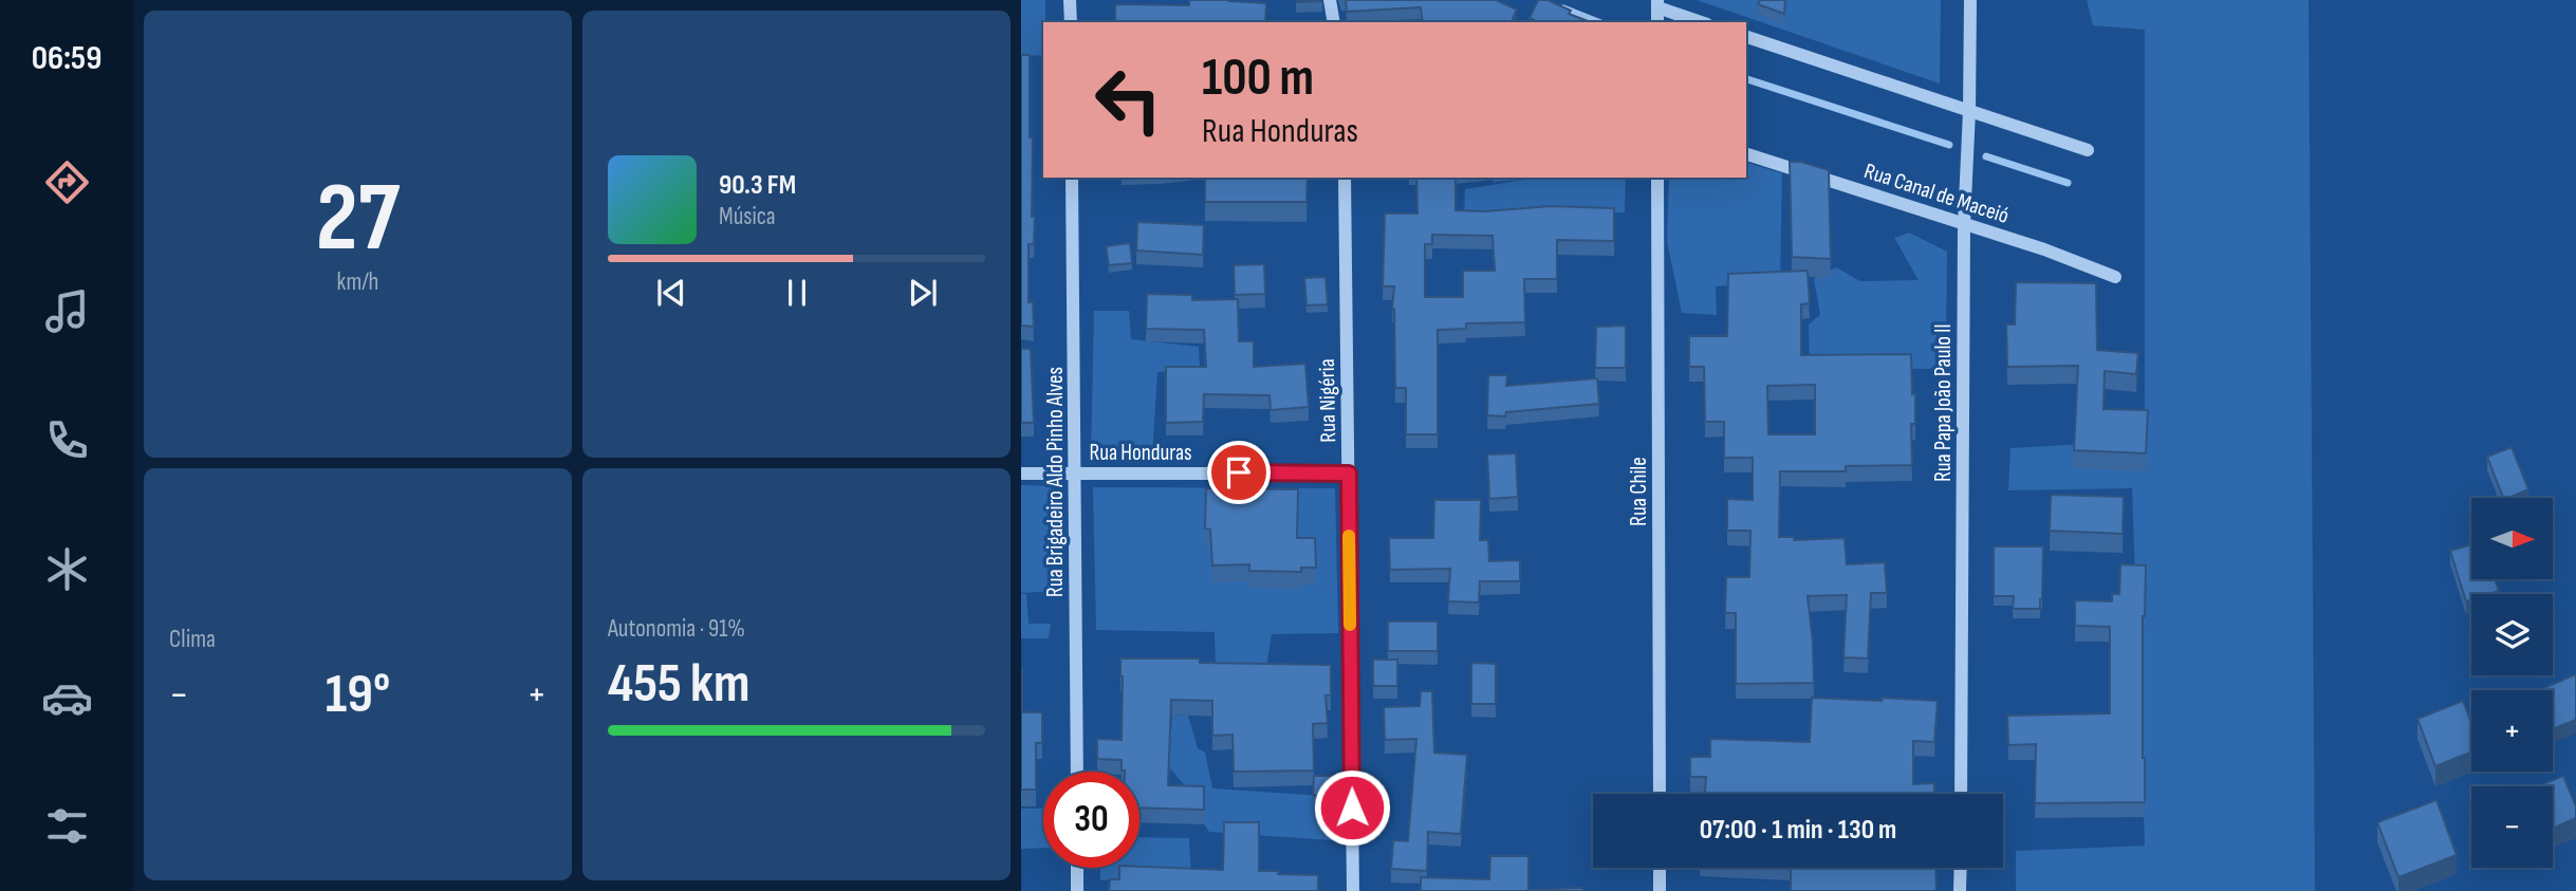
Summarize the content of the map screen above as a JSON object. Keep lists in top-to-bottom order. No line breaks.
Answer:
{"streets":{"street":["Rua Canal de Maceió","Rua Nigéria","Rua Papa João Paulo II","Rua Honduras","Rua Brigadeiro Aldo Pinho Alves","Rua Chile"]},"crossings":[["Rua Canal de Maceió","Rua Papa João Paulo II"],["Rua Nigéria","Rua Honduras"],["Rua Honduras","Rua Brigadeiro Aldo Pinho Alves"]],"north":"right","page":{"tabs":"06:59","tile":[["27","km/h"],"Clima",["Autonomia · 91%","455 km"]],"turn":["100 m","Rua Honduras"],"song":["90.3 FM","Música"],"map_buttons":["+","−"],"heat":["−","19°","+"],"limit":"30","trip":"07:00 · 1 min · 130 m"}}
